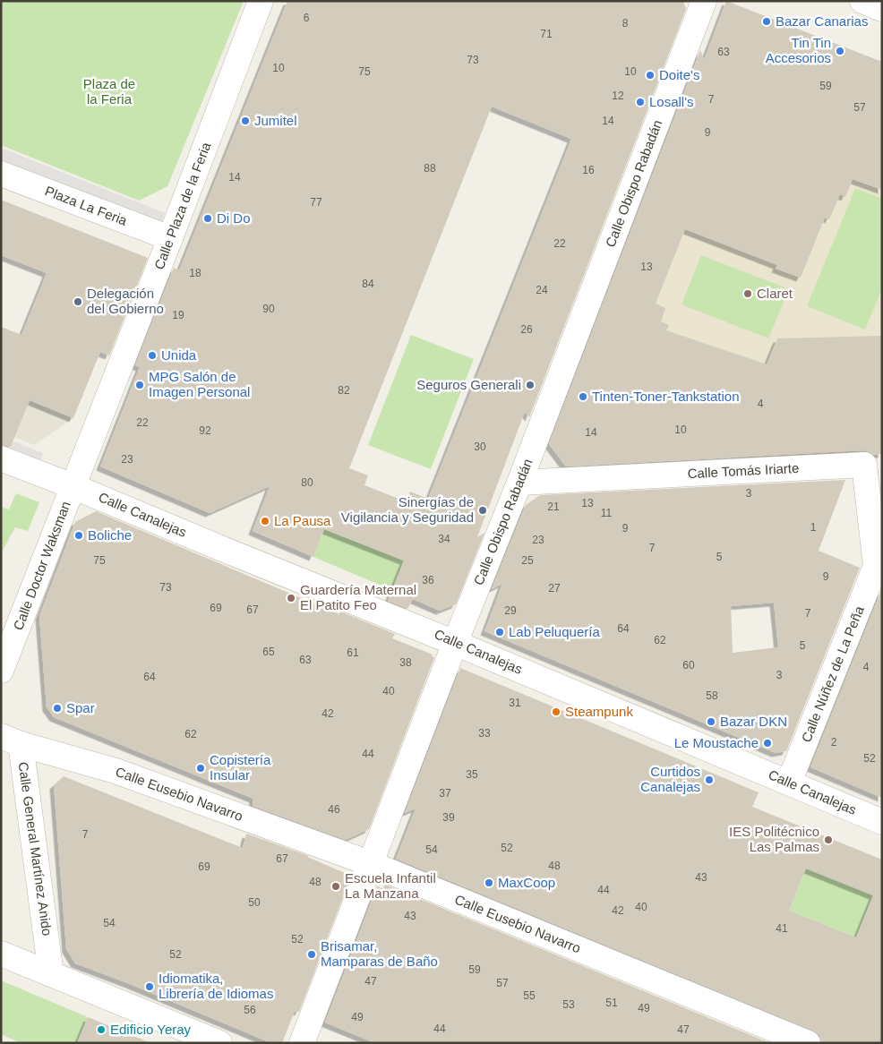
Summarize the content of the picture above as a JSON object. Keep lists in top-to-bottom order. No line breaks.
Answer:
{"streets":{"street":["Calle Obispo Rabadán","Plaza La Feria","Calle Plaza de la Feria","Calle Tomás Iriarte","Calle Canalejas","Calle Doctor Waksman","Calle Núñez de La Peña","Calle Eusebio Navarro","Calle General Martínez Anido"]},"crossings":[["Calle Obispo Rabadán","Calle Tomás Iriarte"],["Calle Obispo Rabadán","Calle Canalejas"],["Calle Obispo Rabadán","Calle Eusebio Navarro"],["Plaza La Feria","Calle Plaza de la Feria"],["Calle Plaza de la Feria","Calle Canalejas"],["Calle Plaza de la Feria","Calle Doctor Waksman"],["Calle Tomás Iriarte","Calle Núñez de La Peña"],["Calle Canalejas","Calle Doctor Waksman"],["Calle Canalejas","Calle Núñez de La Peña"],["Calle Eusebio Navarro","Calle General Martínez Anido"]],"parks":["Plaza de la Feria"],"places":["Bazar Canarias","Tin Tin Accesorios","Doite's","Losall's","Jumitel","Di Do","Claret","Delegación del Gobierno","Unida","MPG Salón de Imagen Personal","Seguros Generali","Tinten-Toner-Tankstation","Sinergías de Vigilancia y Seguridad","La Pausa","Boliche","Guardería Maternal El Patito Feo","Lab Peluquería","Spar","Steampunk","Bazar DKN","Le Moustache","Copistería Insular","Curtidos Canalejas","IES Politécnico Las Palmas","MaxCoop","Escuela Infantil La Manzana","Brisamar, Mamparas de Baño","Idiomatika, Librería de Idiomas","Edificio Yeray"],"house_numbers":["6","8","71","63","73","10","75","10","59","12","7","57","14","9","88","16","14","77","22","13","18","84","24","90","19","26","82","4","22","10","92","14","30","23","80","3","13","21","11","1","9","34","23","7","5","75","25","9","36","73","27","69","67","29","7","64","62","5","65","61","63","38","60","4","3","64","40","58","31","42","33","62","2","44","52","35","37","46","39","7","52","54","67","48","69","43","48","44","50","40","42","43","54","41","52","52","59","47","57","55","51","53","49","56","49","44","47"]}
